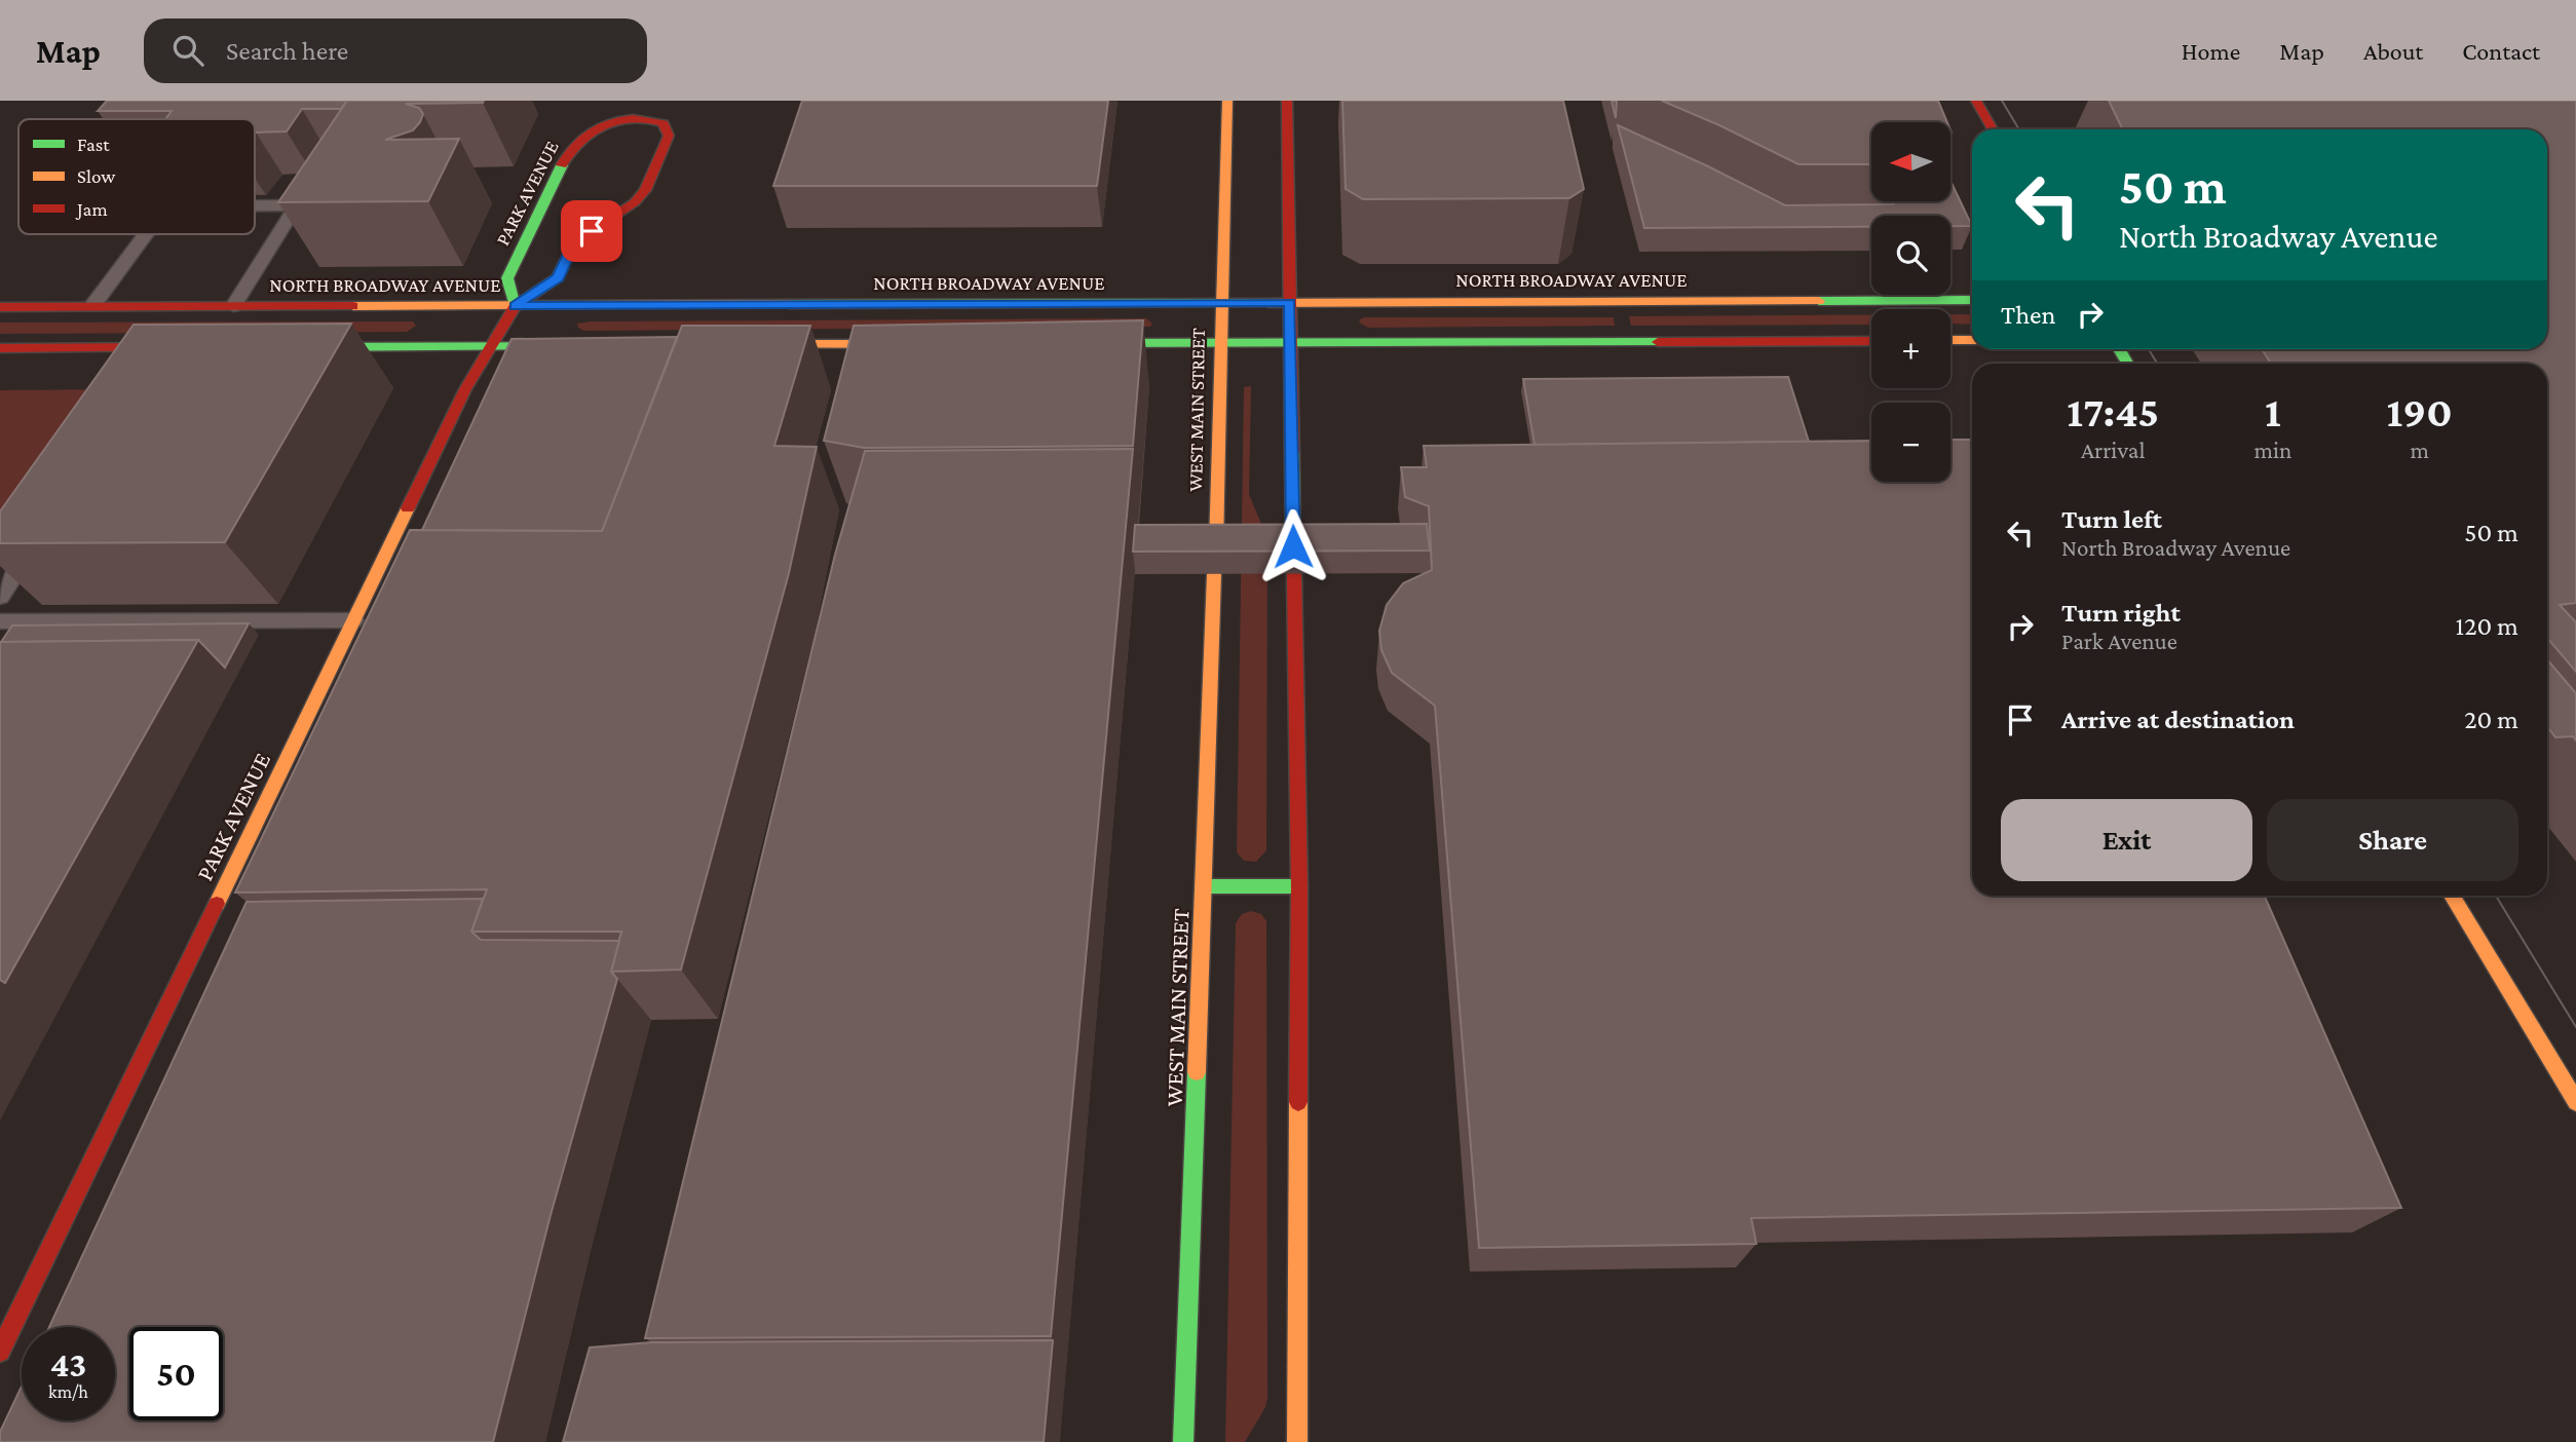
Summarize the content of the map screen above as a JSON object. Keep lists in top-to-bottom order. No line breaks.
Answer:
{"streets":{"street":["PARK AVENUE","NORTH BROADWAY AVENUE","WEST MAIN STREET"]},"crossings":[["PARK AVENUE","NORTH BROADWAY AVENUE"],["NORTH BROADWAY AVENUE","WEST MAIN STREET"]],"legend":["Fast","Slow","Jam"],"north":"left","page":{"header":"Map","search":"Search here","nav":["Home","Map","About","Contact"],"map_buttons":["+","−"],"turn":["50 m","North Broadway Avenue"],"then":"Then","eta":["17:45","Arrival","1","min","190","m"],"list":[{"name":"Turn left","note":"North Broadway Avenue","value":"50 m"},{"name":"Turn right","note":"Park Avenue","value":"120 m"},{"name":"Arrive at destination","value":"20 m"}],"buttons":["Exit","Share"],"speed":"43 km/h","limit":"50"}}
